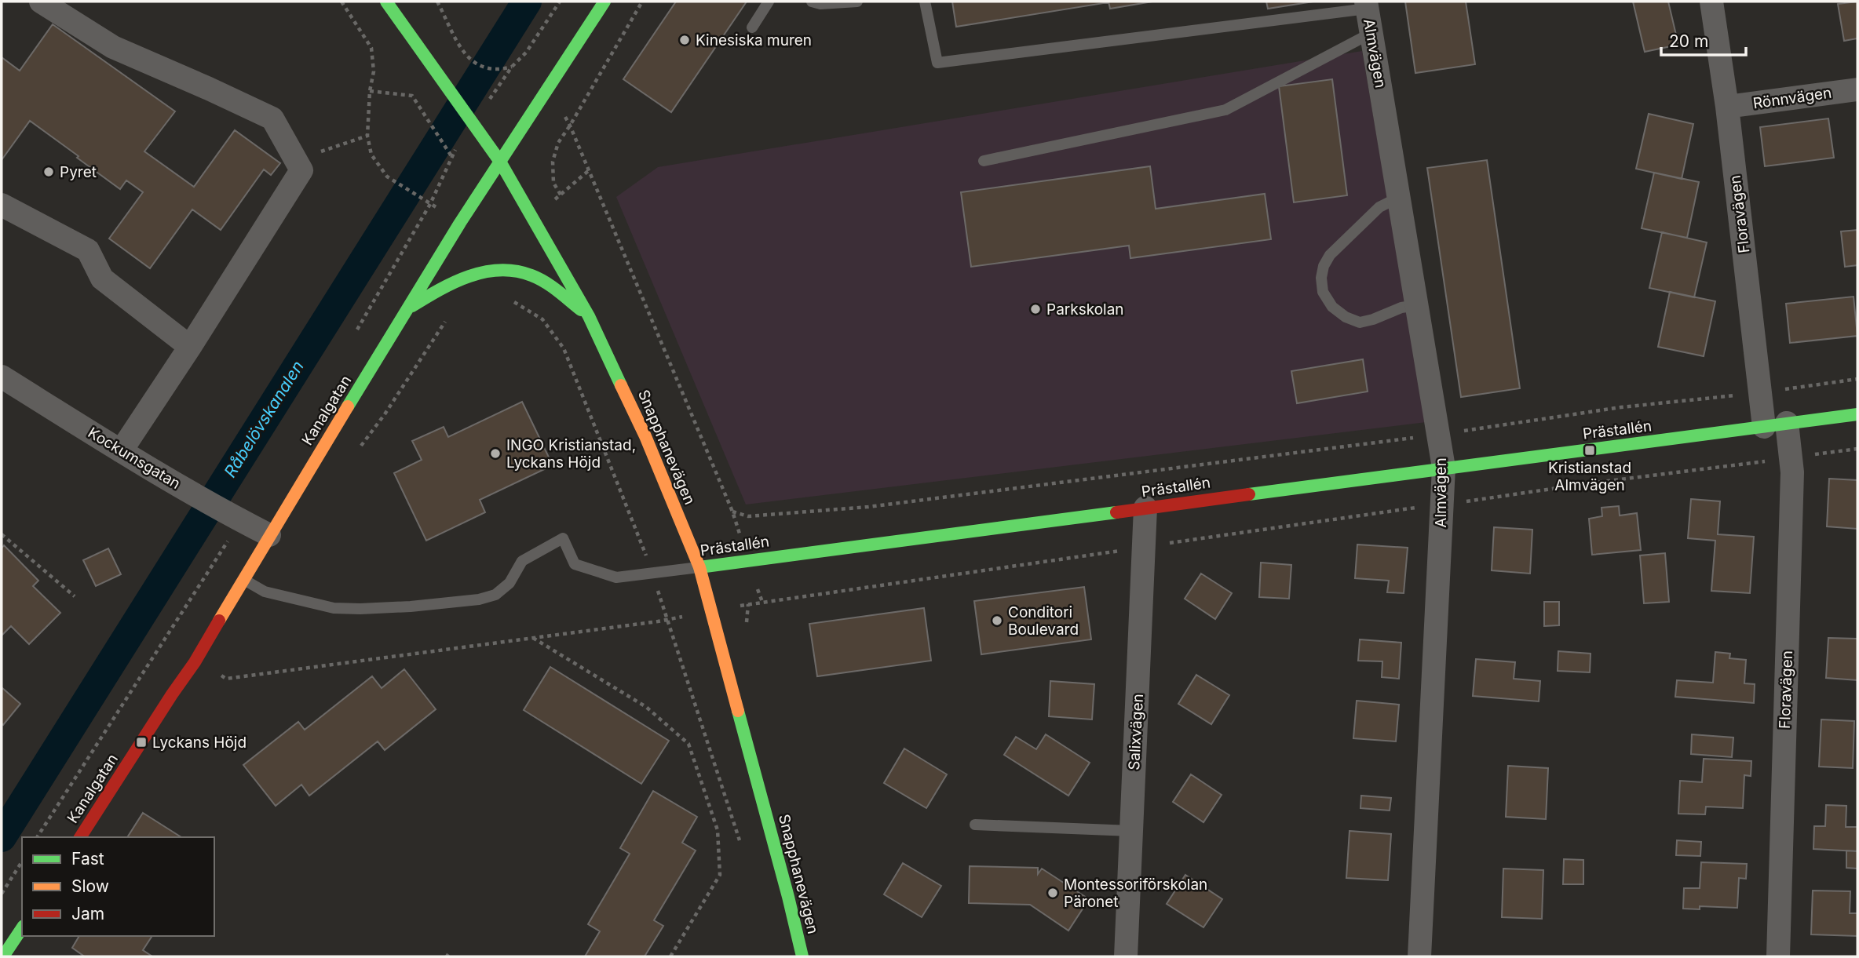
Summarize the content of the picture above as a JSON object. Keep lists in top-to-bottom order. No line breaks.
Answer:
{"streets":{"street":["Almvägen","Rönnvägen","Floravägen","Kanalgatan","Prästallén","Snapphanevägen","Kockumsgatan","Salixvägen"]},"crossings":[["Almvägen","Prästallén"],["Rönnvägen","Floravägen"],["Floravägen","Prästallén"],["Kanalgatan","Prästallén"],["Kanalgatan","Snapphanevägen"],["Kanalgatan","Kockumsgatan"],["Prästallén","Snapphanevägen"],["Prästallén","Salixvägen"]],"water":["Råbelövskanalen"],"places":{"other":["Kinesiska muren","Pyret","Parkskolan","INGO Kristianstad, Lyckans Höjd","Conditori Boulevard","Montessoriförskolan Päronet"],"transit":["Kristianstad Almvägen","Lyckans Höjd"]},"legend":["Fast","Slow","Jam"],"scale_bar":"20 m"}
